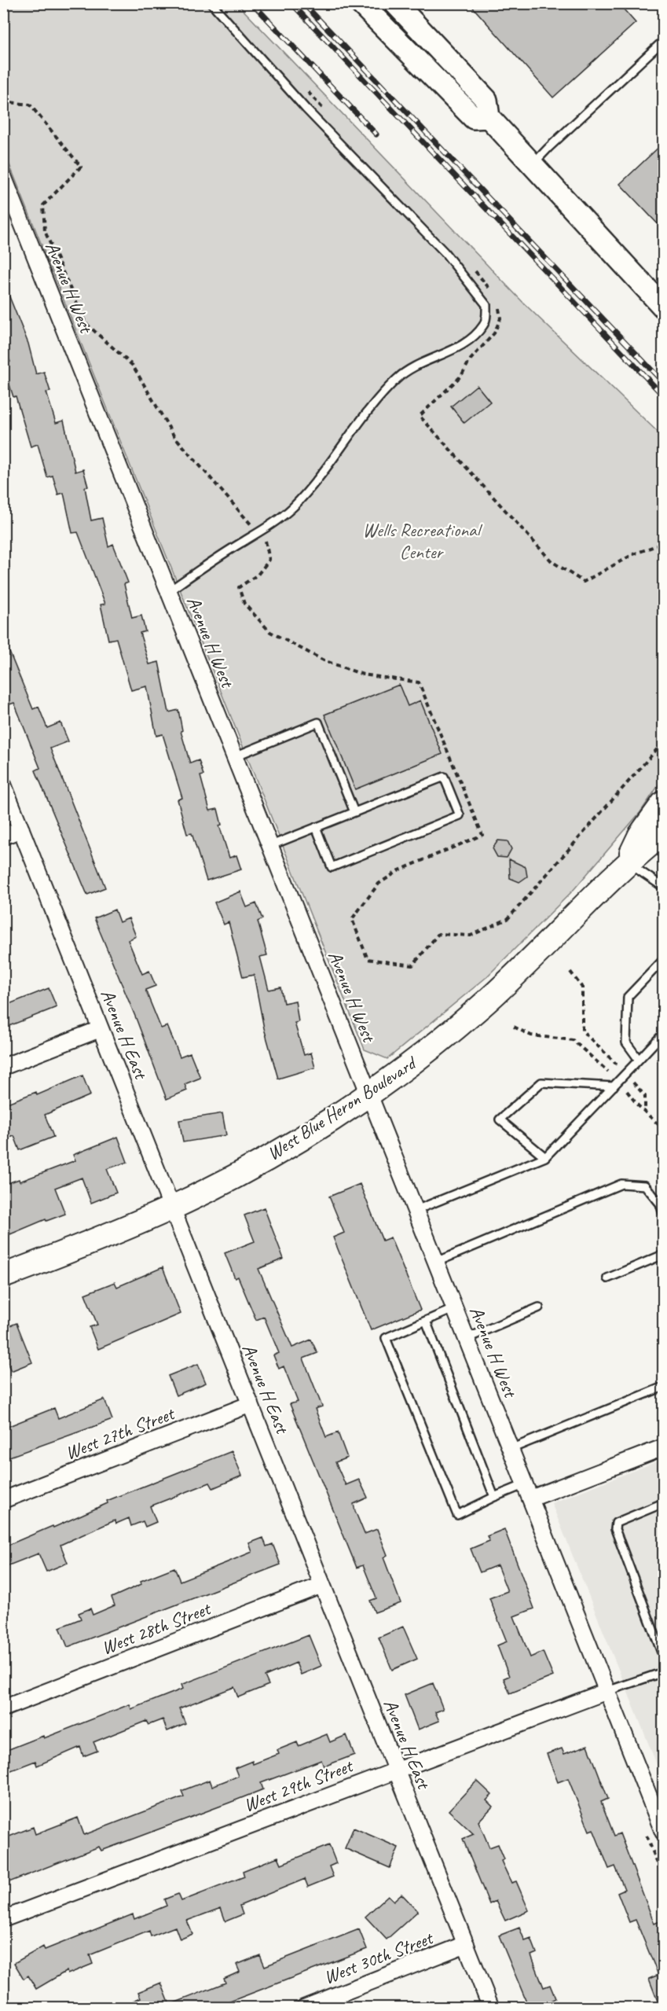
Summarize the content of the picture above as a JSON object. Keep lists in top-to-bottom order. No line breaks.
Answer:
{"streets":{"main road":["West Blue Heron Boulevard"],"street":["Avenue H West","Avenue H East","West 27th Street","West 28th Street","West 29th Street","West 30th Street"]},"crossings":[["Avenue H West","West Blue Heron Boulevard"],["Avenue H West","West 29th Street"],["Avenue H East","West Blue Heron Boulevard"],["Avenue H East","West 27th Street"],["Avenue H East","West 28th Street"],["Avenue H East","West 29th Street"],["Avenue H East","West 30th Street"]],"parks":["Wells Recreational Center"]}
